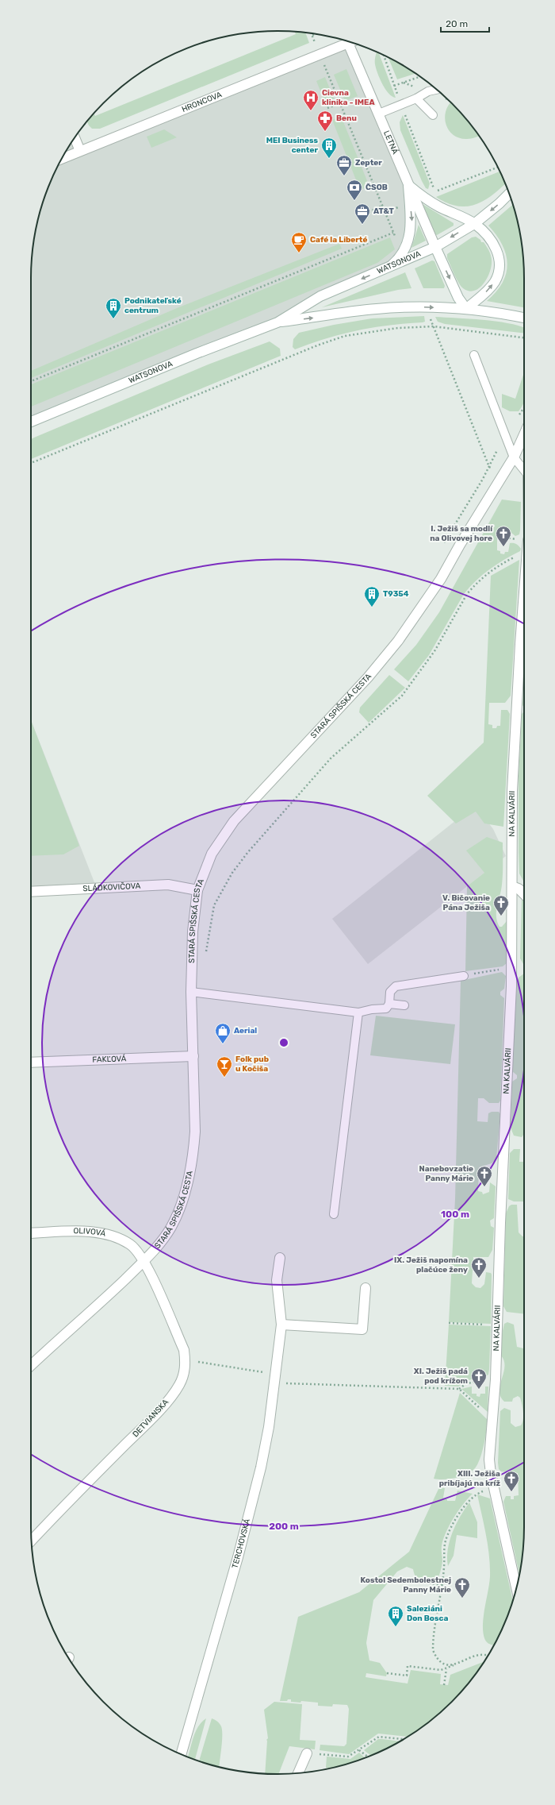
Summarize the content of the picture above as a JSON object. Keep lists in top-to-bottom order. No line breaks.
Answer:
{"streets":{"street":["HRONCOVA","LETNÁ","WATSONOVA","STARÁ SPIŠSKÁ CESTA","NA KALVÁRII","SLÁDKOVIČOVA","FAKĽOVÁ","OLIVOVÁ","DETVIANSKA","TERCHOVSKÁ"]},"crossings":[["LETNÁ","WATSONOVA"],["STARÁ SPIŠSKÁ CESTA","SLÁDKOVIČOVA"],["STARÁ SPIŠSKÁ CESTA","FAKĽOVÁ"],["STARÁ SPIŠSKÁ CESTA","OLIVOVÁ"],["STARÁ SPIŠSKÁ CESTA","DETVIANSKA"],["OLIVOVÁ","DETVIANSKA"]],"places":{"hospital":["Cievna klinika - IMEA"],"pharmacy":["Benu"],"building":["MEI Business center","Podnikateľské centrum","T9354","Saleziáni Don Bosca"],"office":["Zepter","AT&T"],"bank":["ČSOB"],"cafe":["Café la Liberté"],"church":["I. Ježiš sa modlí na Olivovej hore","V. Bičovanie Pána Ježiša","Nanebovzatie Panny Márie","IX. Ježiš napomína plačúce ženy","XI. Ježiš padá pod krížom","XIII. Ježiša pribíjajú na kríž","Kostol Sedembolestnej Panny Márie"],"shop":["Aerial"],"bar":["Folk pub u Kočiša"]},"scale_bar":"20 m","rings":["100 m","200 m"]}
